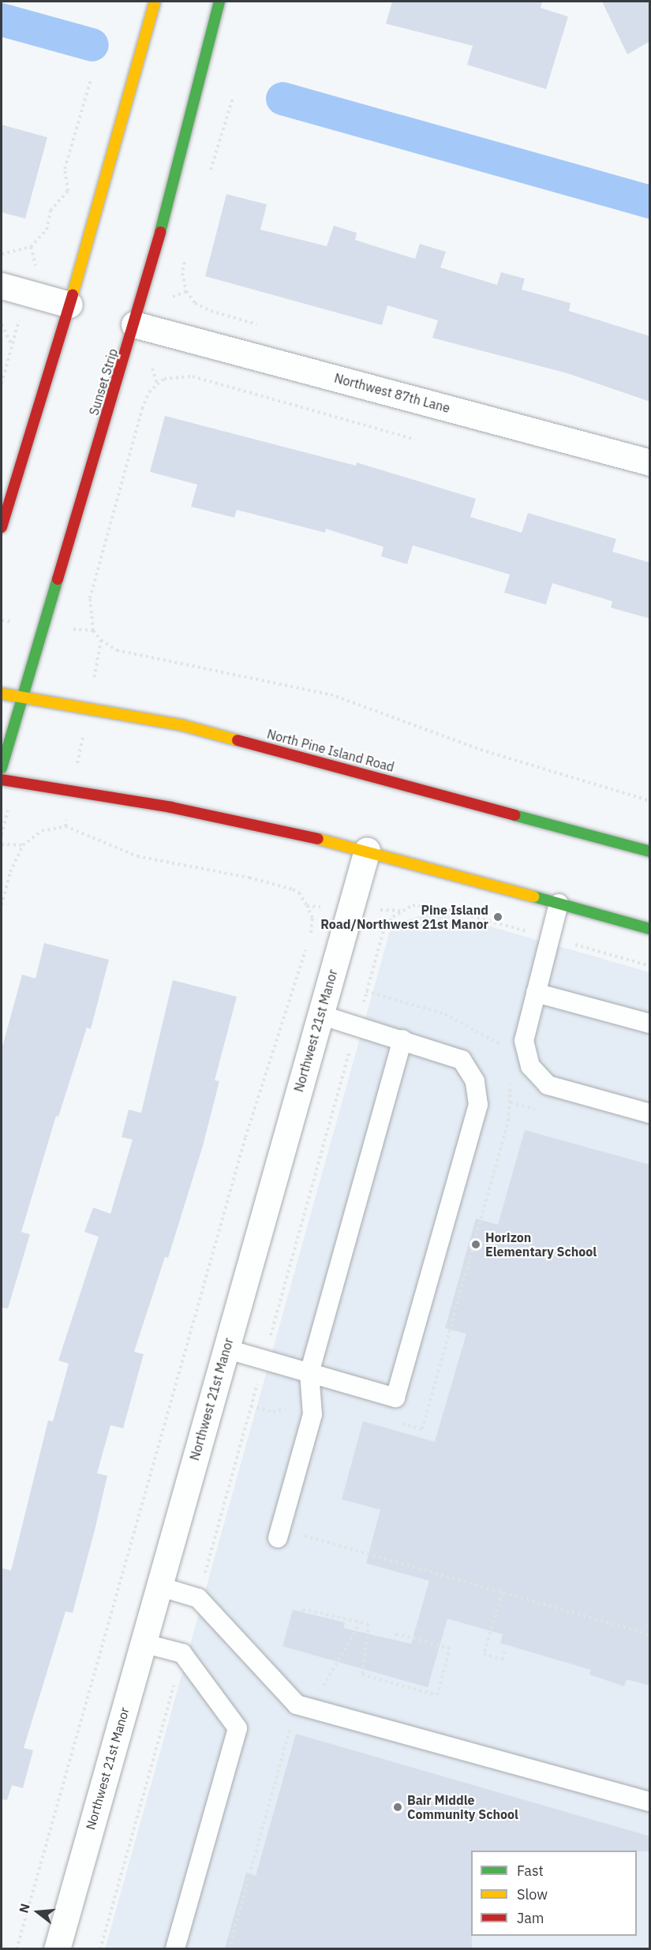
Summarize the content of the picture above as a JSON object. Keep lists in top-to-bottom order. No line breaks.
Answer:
{"streets":{"street":["Sunset Strip","Northwest 87th Lane","North Pine Island Road","Northwest 21st Manor"]},"crossings":[["Sunset Strip","Northwest 87th Lane"],["Sunset Strip","North Pine Island Road"]],"places":["Pine Island Road/Northwest 21st Manor","Horizon Elementary School","Bair Middle Community School"],"legend":["Fast","Slow","Jam"],"north":"left"}
